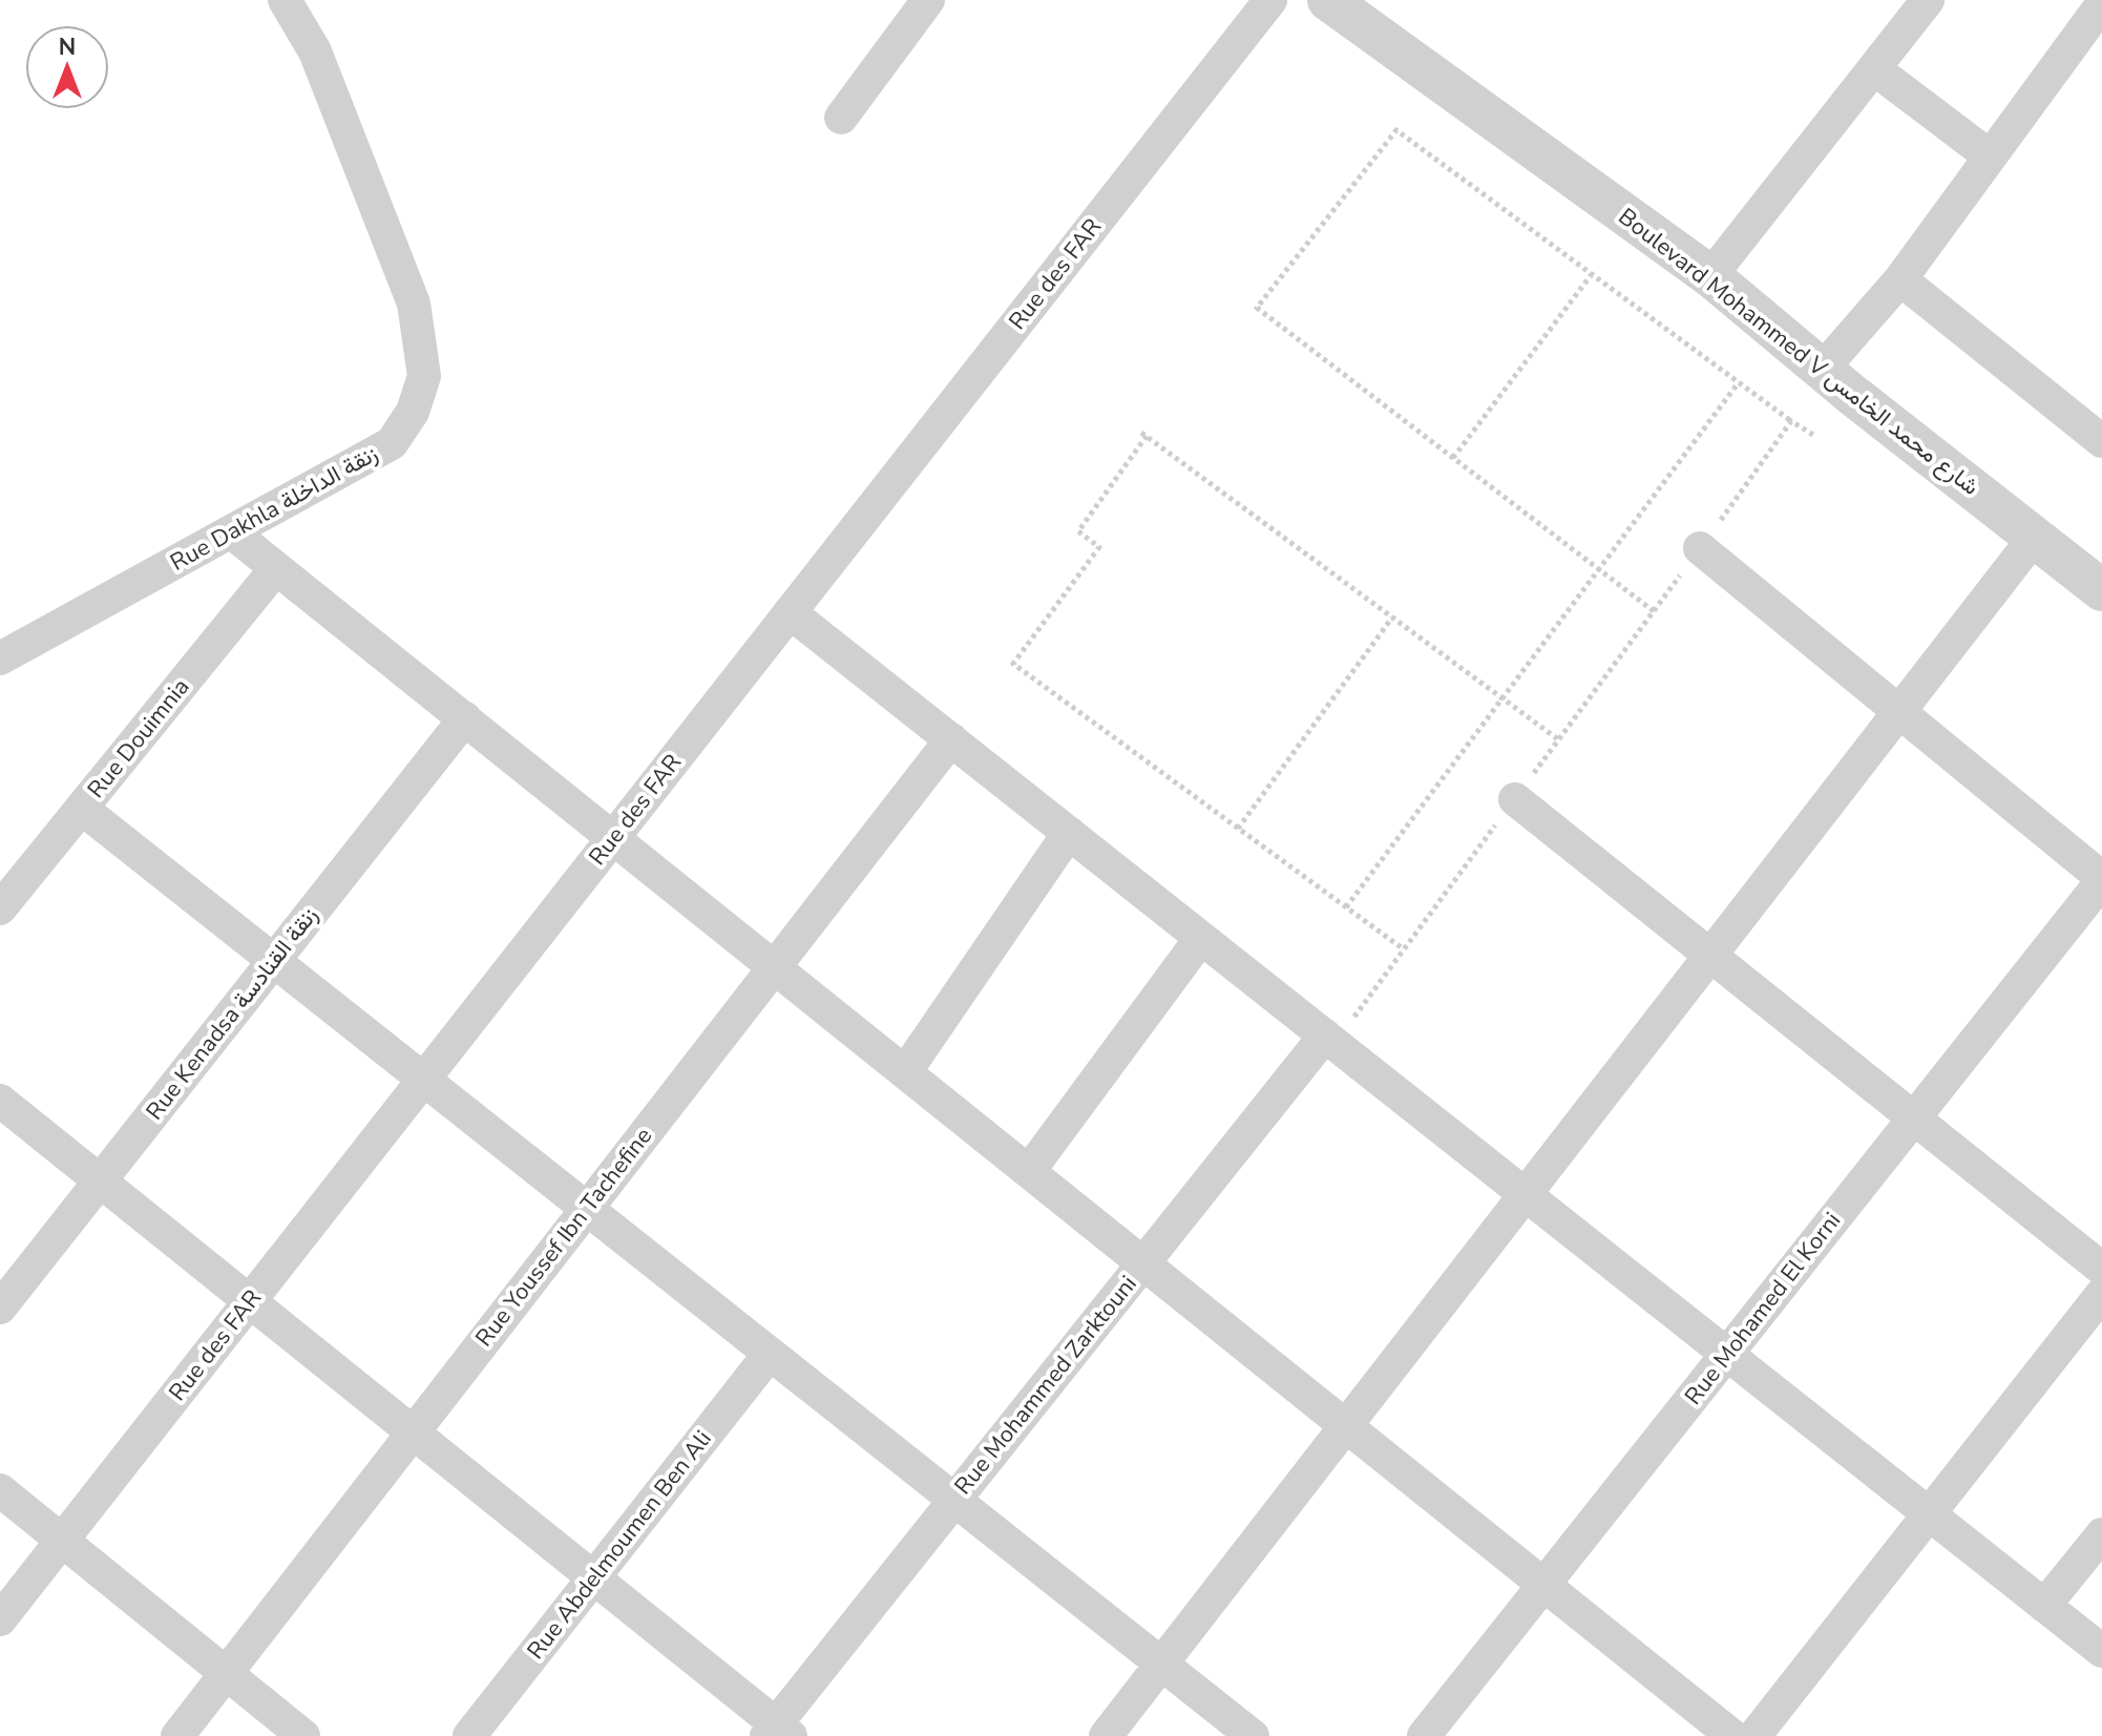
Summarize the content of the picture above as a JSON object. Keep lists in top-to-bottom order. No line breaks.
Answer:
{"streets":{"street":["Rue des FAR","Boulevard Mohammed V شارع محمد الخامس","Rue Dakhla زنقة الداخلة","Rue Douimnia","Rue Kenadsa زنقة القنادسة","Rue Youssef Ibn Tachefine","Rue Mohamed El Korni","Rue Mohammed Zarktouni","Rue Abdelmoumen Ben Ali"]},"north":"top"}
